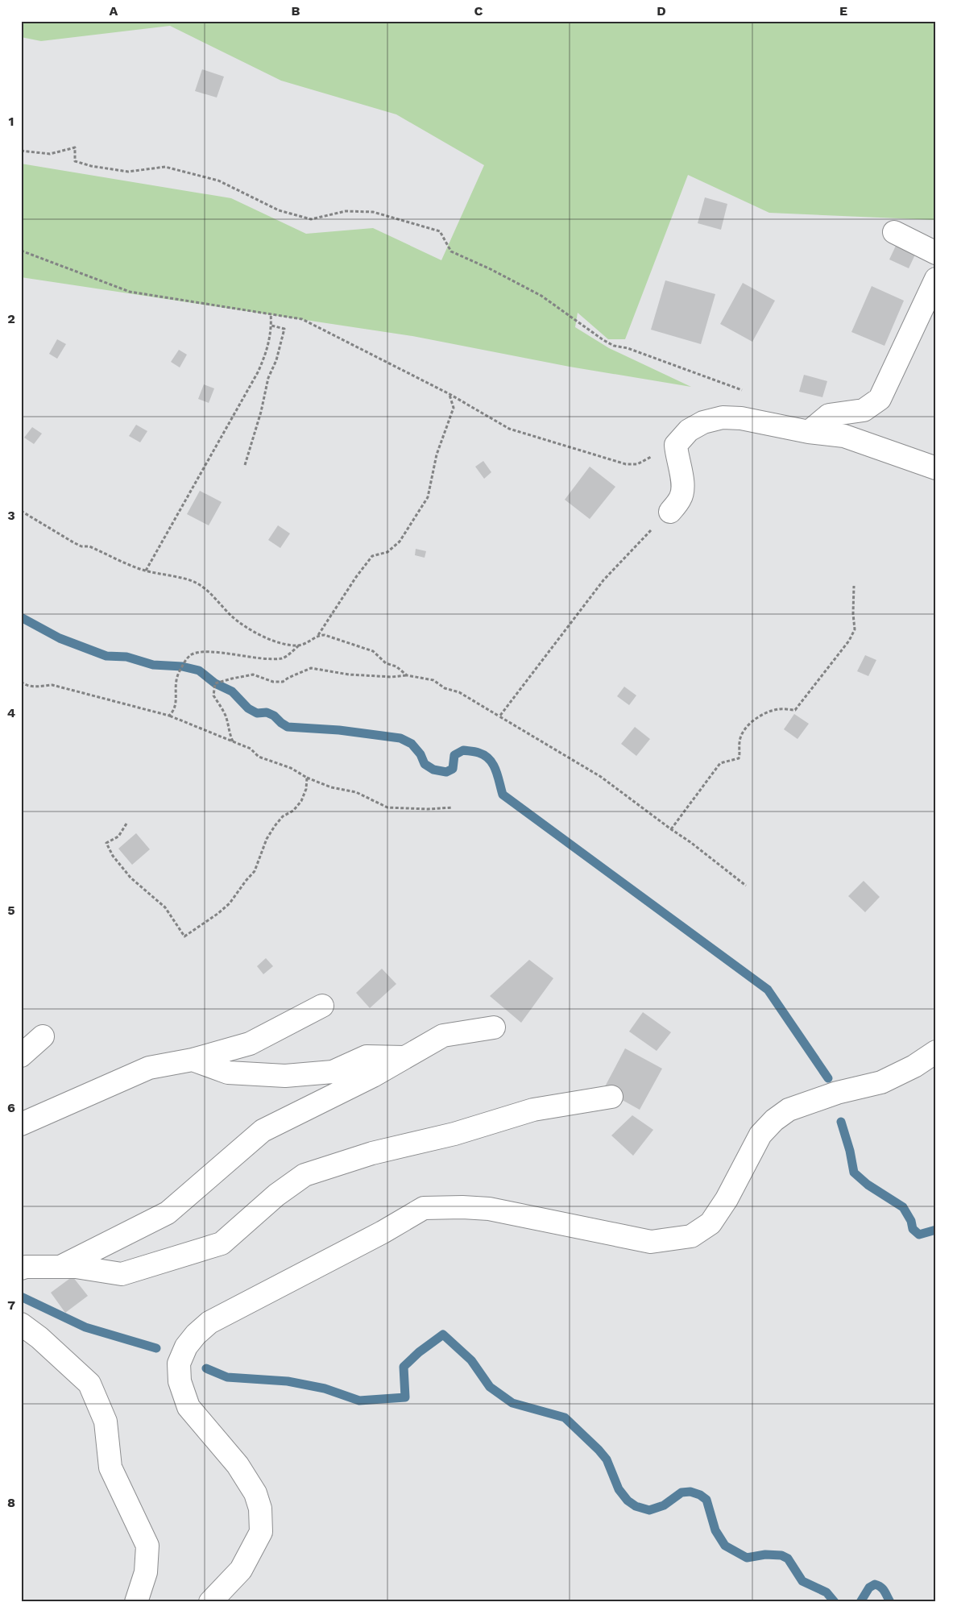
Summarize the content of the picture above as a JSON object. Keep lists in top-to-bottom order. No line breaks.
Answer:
{"grid":{"columns":["A","B","C","D","E"],"rows":["1","2","3","4","5","6","7","8"]}}
